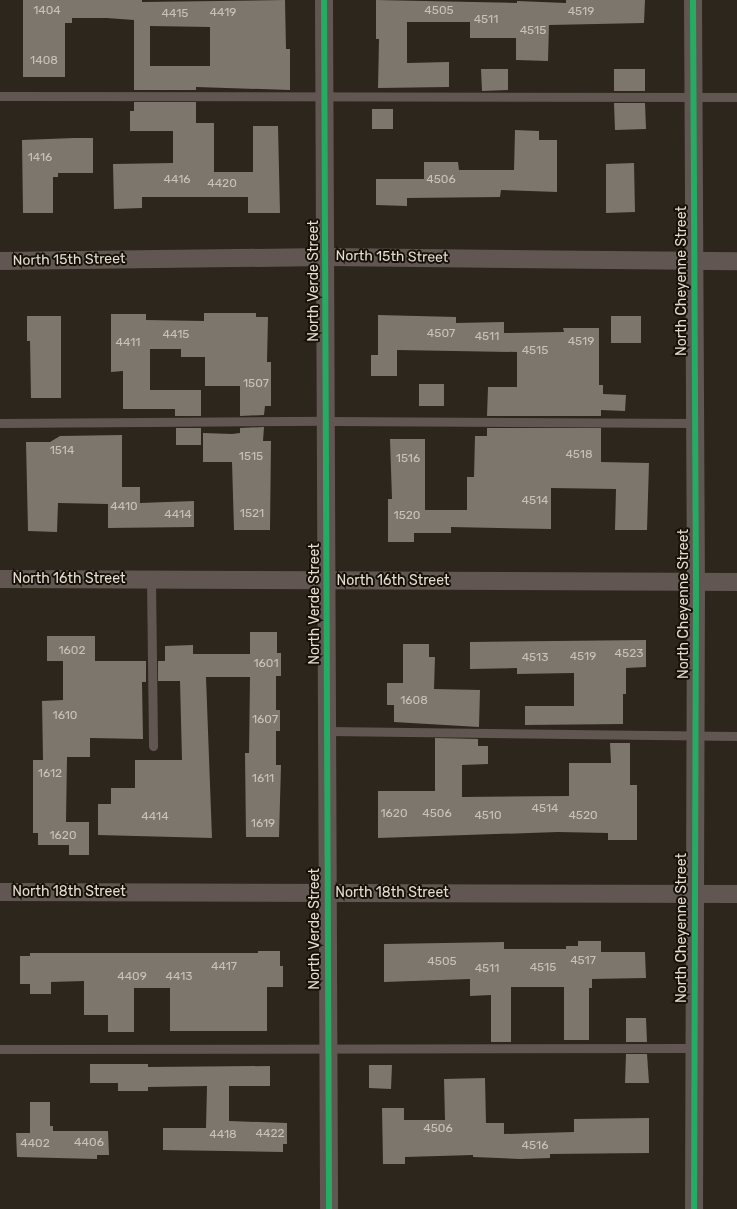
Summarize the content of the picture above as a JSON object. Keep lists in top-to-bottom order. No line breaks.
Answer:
{"streets":{"street":["North 15th Street","North Verde Street","North Cheyenne Street","North 16th Street","North 18th Street"]},"crossings":[["North 15th Street","North Verde Street"],["North 15th Street","North Cheyenne Street"],["North Verde Street","North 16th Street"],["North Verde Street","North 18th Street"],["North Cheyenne Street","North 16th Street"],["North Cheyenne Street","North 18th Street"]],"house_numbers":["1404","4505","4519","4419","4415","4511","4515","1408","1416","4416","4506","4420","4507","4415","4511","4519","4411","4515","1507","1514","4518","1515","1516","4514","4410","1521","4414","1520","1602","4523","4519","4513","1601","1608","1610","1607","1612","1611","4514","1620","4506","4510","4520","4414","1619","1620","4517","4505","4417","4515","4511","4409","4413","4506","4422","4418","4406","4402","4516"]}
